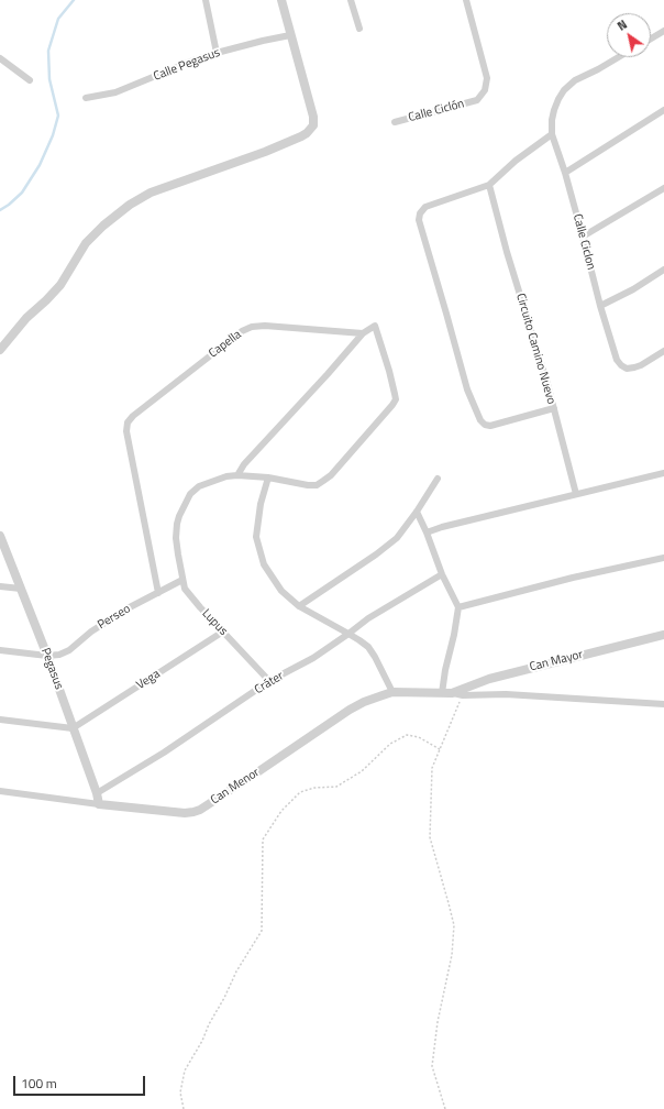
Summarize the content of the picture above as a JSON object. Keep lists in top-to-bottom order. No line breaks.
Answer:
{"streets":{"street":["Calle Pegasus","Calle Ciclón","Calle Ciclon","Capella","Circuito Camino Nuevo","Perseo","Lupus","Can Mayor","Pegasus","Vega","Cráter","Can Menor"]},"crossings":[["Capella","Perseo"],["Capella","Lupus"],["Perseo","Lupus"],["Perseo","Pegasus"],["Lupus","Vega"],["Lupus","Cráter"],["Can Mayor","Can Menor"],["Pegasus","Vega"],["Pegasus","Cráter"],["Pegasus","Can Menor"]],"scale_bar":"100 m","north":"top left"}
